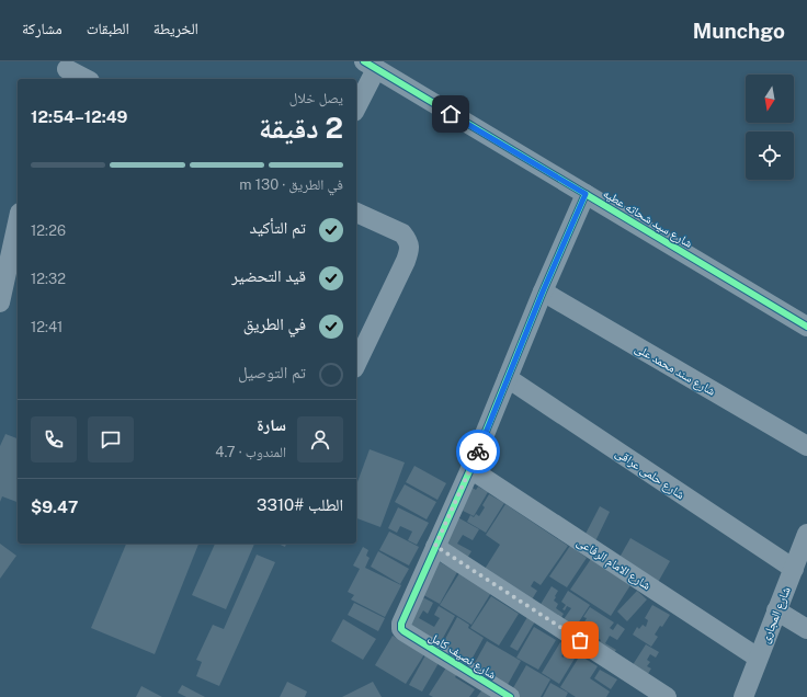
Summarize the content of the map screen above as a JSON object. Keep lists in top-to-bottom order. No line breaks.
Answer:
{"streets":{"street":["شارع سيد شحاته عطيه","شارع سند محمد على","شارع حلمى عراقى","شارع الامام الرفاعى","شارع المجارى","شارع نصيف كامل"]},"crossings":[["شارع حلمى عراقى","شارع المجارى"],["شارع الامام الرفاعى","شارع المجارى"]],"north":"bottom","page":{"header":"Munchgo","nav":["الخريطة","الطبقات","مشاركة"],"heading":["2 دقيقة","يصل خلال","12:49–12:54"],"panel":["سارة","المندوب · 4.7","الطلب #3310","$9.47"],"bar":"في الطريق · 130 m","list":[["تم التأكيد","12:26"],["قيد التحضير","12:32"],["في الطريق","12:41"],"تم التوصيل"]}}
